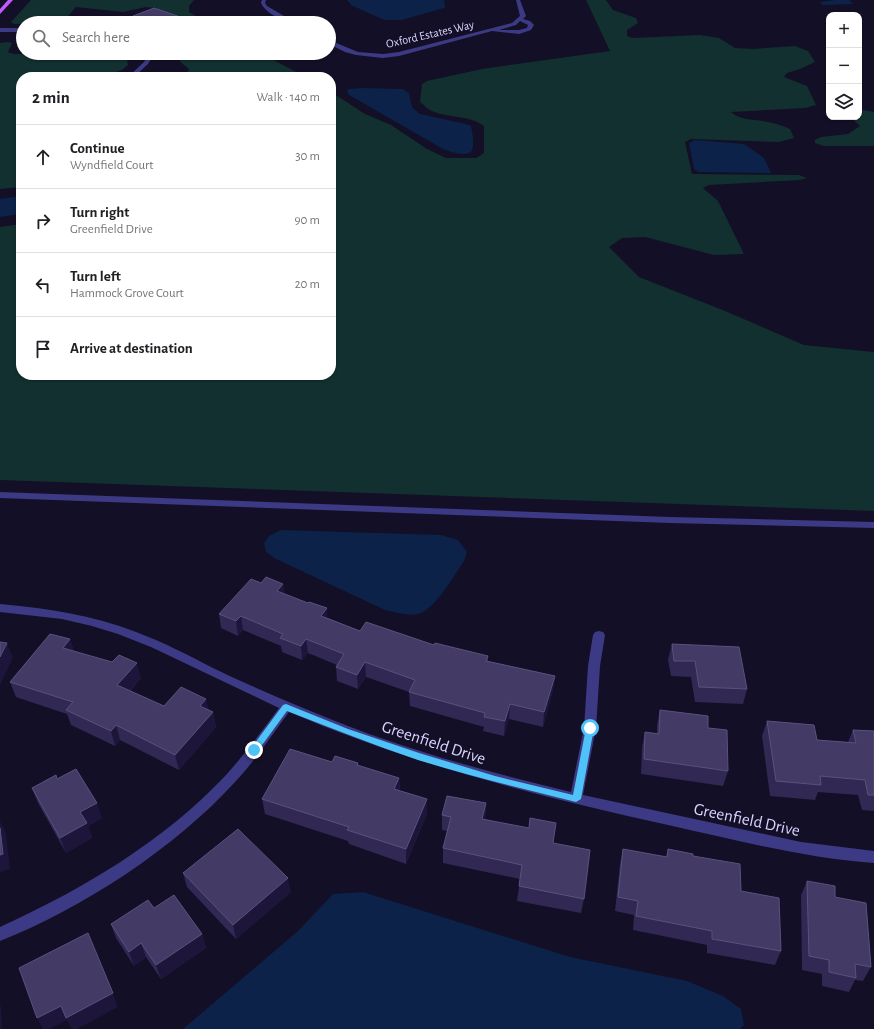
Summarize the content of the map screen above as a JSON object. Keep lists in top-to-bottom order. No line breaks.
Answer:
{"streets":{"street":["Oxford Estates Way","Greenfield Drive"]},"page":{"map_buttons":["+","−"],"search":"Search here","heading":["2 min","Walk · 140 m"],"list":[["Continue","Wyndfield Court","30 m"],["Turn right","Greenfield Drive","90 m"],["Turn left","Hammock Grove Court","20 m"],"Arrive at destination"]}}
